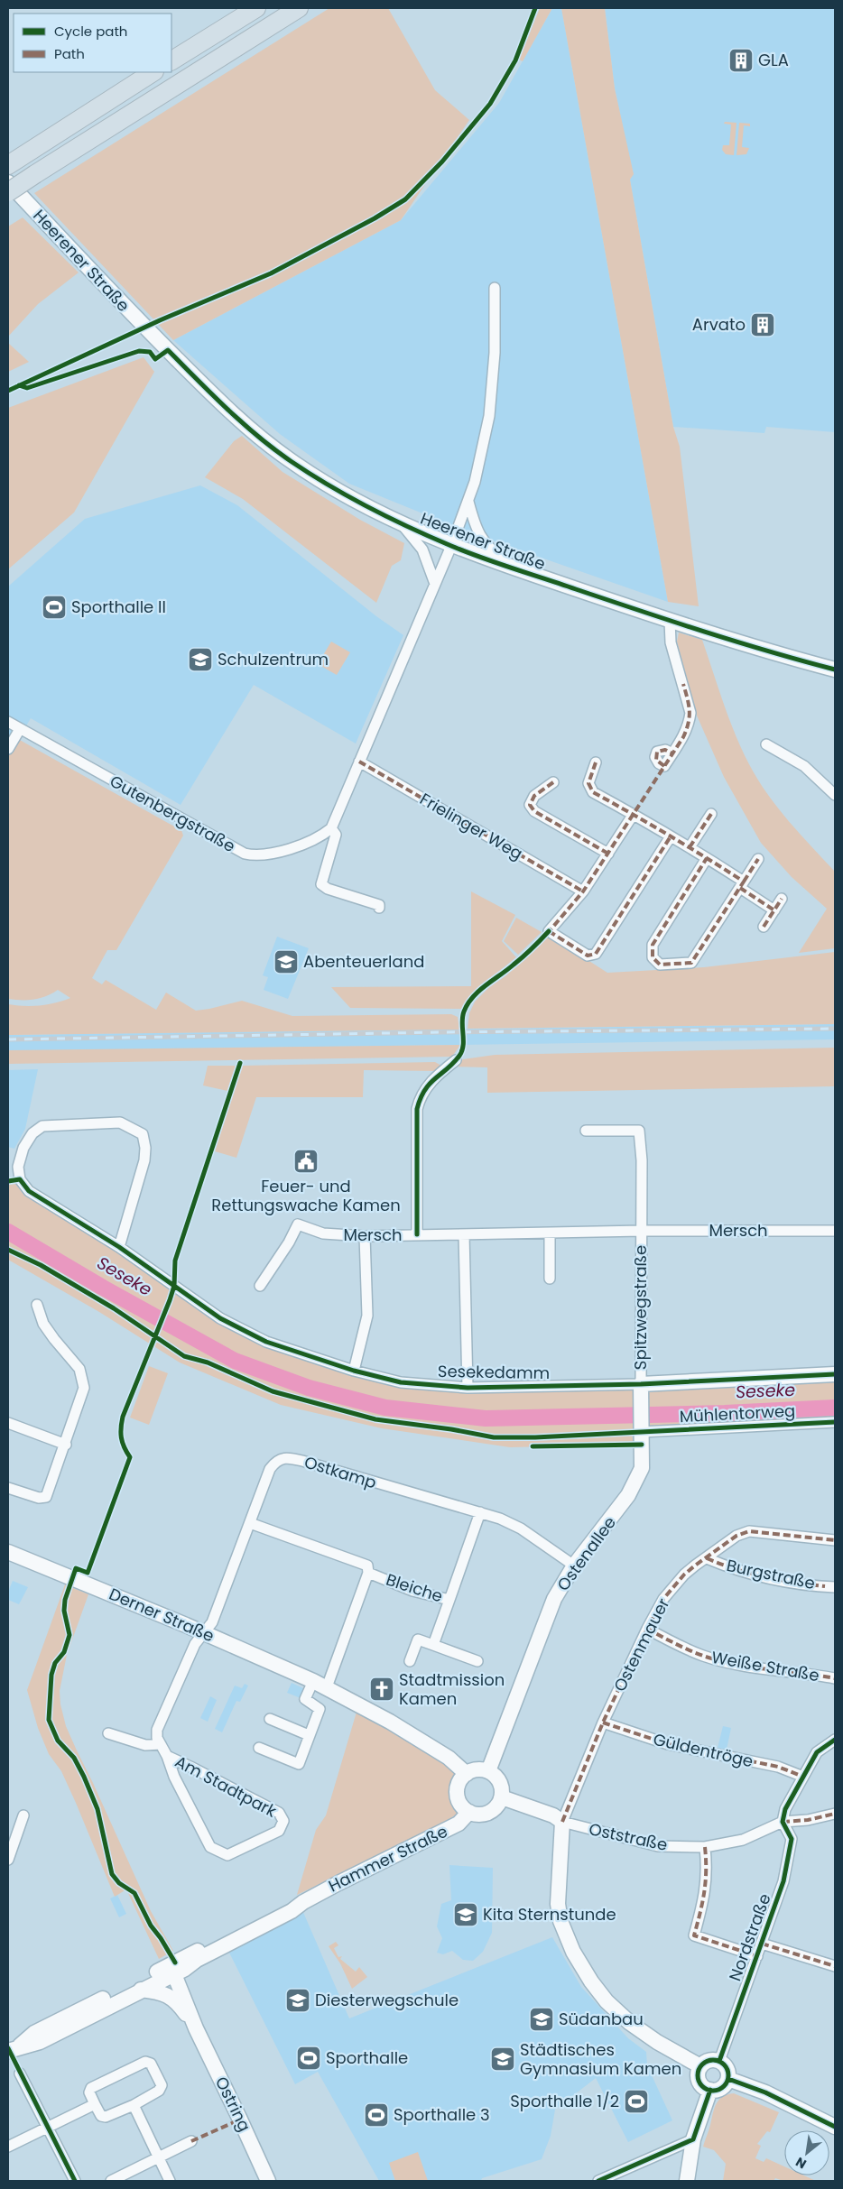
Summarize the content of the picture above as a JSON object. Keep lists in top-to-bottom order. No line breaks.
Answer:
{"streets":{"street":["Heerener Straße","Gutenbergstraße","Frielinger Weg","Mersch","Spitzwegstraße","Sesekedamm","Mühlentorweg","Ostkamp","Ostenallee","Burgstraße","Bleiche","Derner Straße","Ostenmauer","Weiße Straße","Güldentröge","Am Stadtpark","Oststraße","Hammer Straße","Nordstraße","Ostring"]},"crossings":[["Mersch","Spitzwegstraße"],["Spitzwegstraße","Sesekedamm"],["Spitzwegstraße","Ostenallee"],["Sesekedamm","Ostenallee"],["Mühlentorweg","Ostenallee"],["Ostkamp","Ostenallee"],["Ostkamp","Bleiche"],["Ostkamp","Derner Straße"],["Ostkamp","Am Stadtpark"],["Ostenallee","Derner Straße"],["Ostenallee","Oststraße"],["Ostenallee","Hammer Straße"],["Burgstraße","Ostenmauer"],["Bleiche","Derner Straße"],["Derner Straße","Am Stadtpark"],["Derner Straße","Oststraße"],["Derner Straße","Hammer Straße"],["Ostenmauer","Weiße Straße"],["Ostenmauer","Güldentröge"],["Ostenmauer","Oststraße"],["Oststraße","Hammer Straße"],["Oststraße","Nordstraße"],["Hammer Straße","Ostring"]],"water":["Seseke"],"places":{"building":["GLA","Arvato"],"sports":["Sporthalle II","Sporthalle","Sporthalle 1/2","Sporthalle 3"],"school or university":["Schulzentrum","Abenteuerland","Kita Sternstunde","Diesterwegschule","Südanbau","Städtisches Gymnasium Kamen"],"public building":["Feuer- und Rettungswache Kamen"],"church":["Stadtmission Kamen"]},"legend":["Cycle path","Path"],"north":"bottom left"}
